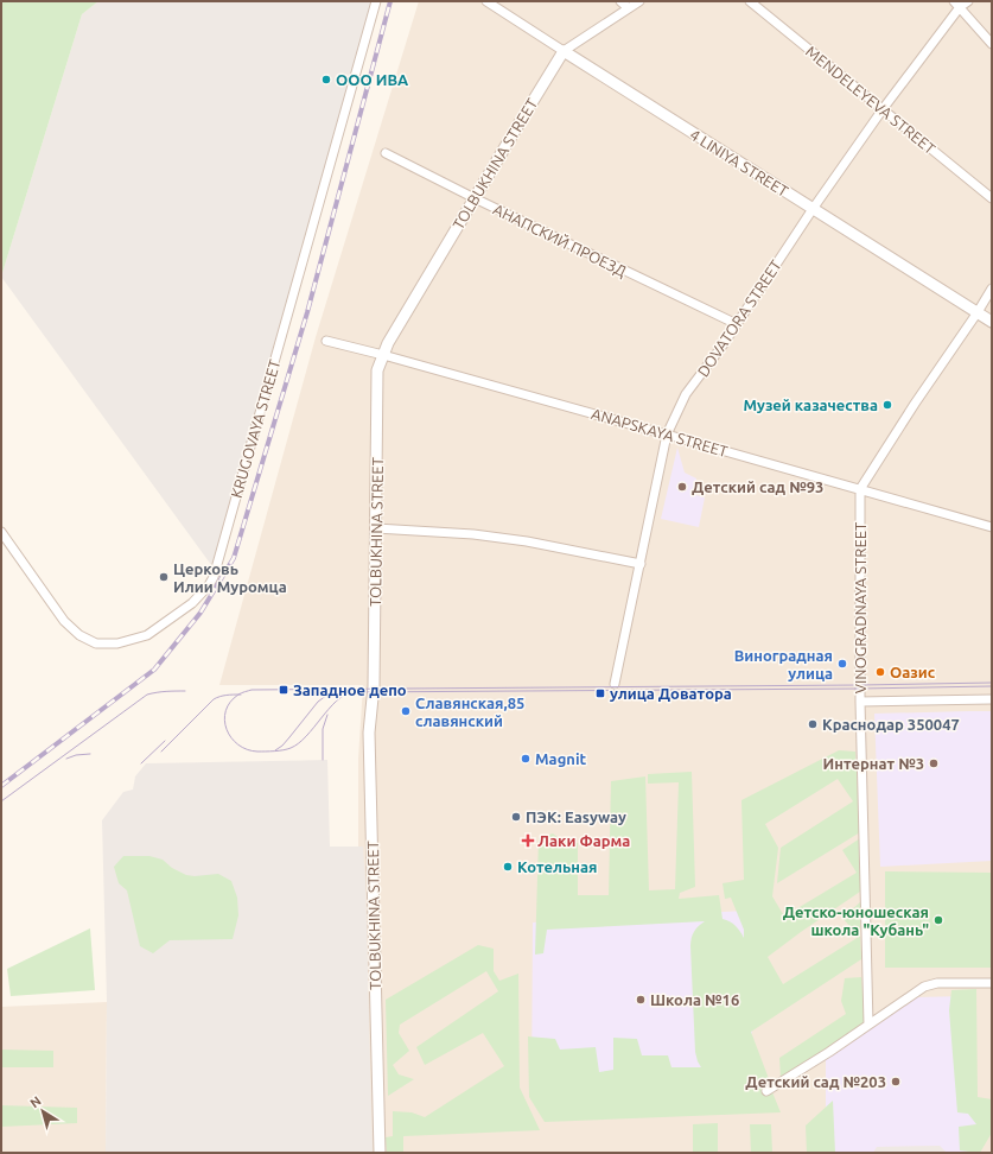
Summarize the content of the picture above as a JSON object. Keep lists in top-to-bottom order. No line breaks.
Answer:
{"streets":{"street":["MENDELEYEVA STREET","4 LINIYA STREET","TOLBUKHINA STREET","АНАПСКИЙ ПРОЕЗД","DOVATORA STREET","KRUGOVAYA STREET","ANAPSKAYA STREET","VINOGRADNAYA STREET"]},"crossings":[["MENDELEYEVA STREET","DOVATORA STREET"],["4 LINIYA STREET","TOLBUKHINA STREET"],["4 LINIYA STREET","DOVATORA STREET"],["TOLBUKHINA STREET","АНАПСКИЙ ПРОЕЗД"],["TOLBUKHINA STREET","ANAPSKAYA STREET"],["АНАПСКИЙ ПРОЕЗД","DOVATORA STREET"],["DOVATORA STREET","ANAPSKAYA STREET"],["ANAPSKAYA STREET","VINOGRADNAYA STREET"]],"places":{"other":["ООО ИВА","Музей казачества","Детский сад №93","Церковь Илии Муромца","Виноградная улица","Оазис","Славянская,85 славянский","Краснодар 350047","Magnit","Интернат №3","ПЭК: Easyway","Котельная","Детско-юношеская школа \"Кубань\"","Школа №16","Детский сад №203"],"transit":["Западное депо","улица Доватора"],"health":["Лаки Фарма"]},"north":"top left"}
